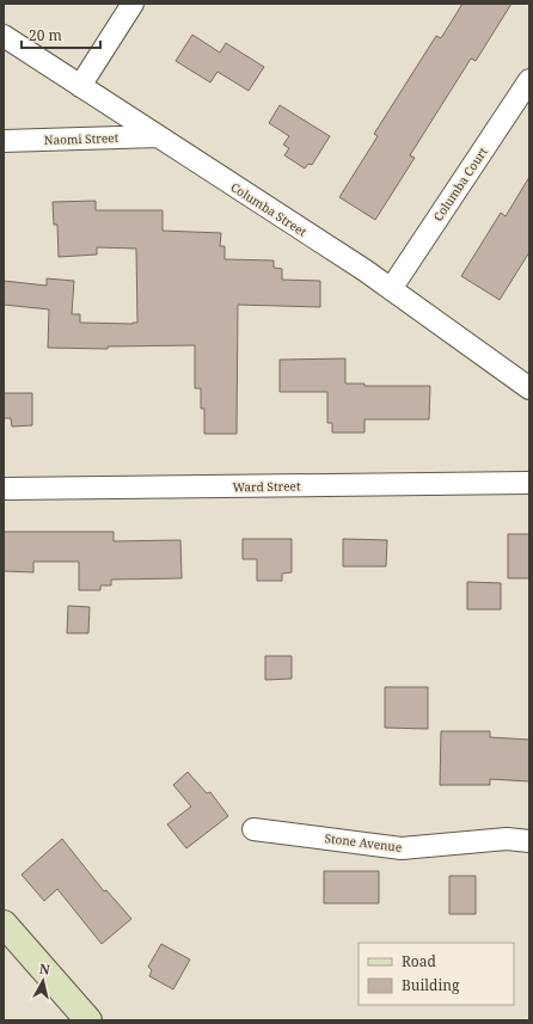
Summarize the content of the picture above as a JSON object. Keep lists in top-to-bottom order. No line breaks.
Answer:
{"streets":{"street":["Naomi Street","Columba Court","Columba Street","Ward Street","Stone Avenue"]},"crossings":[["Naomi Street","Columba Street"],["Columba Court","Columba Street"]],"legend":["Road","Building"],"scale_bar":"20 m","north":"top"}
